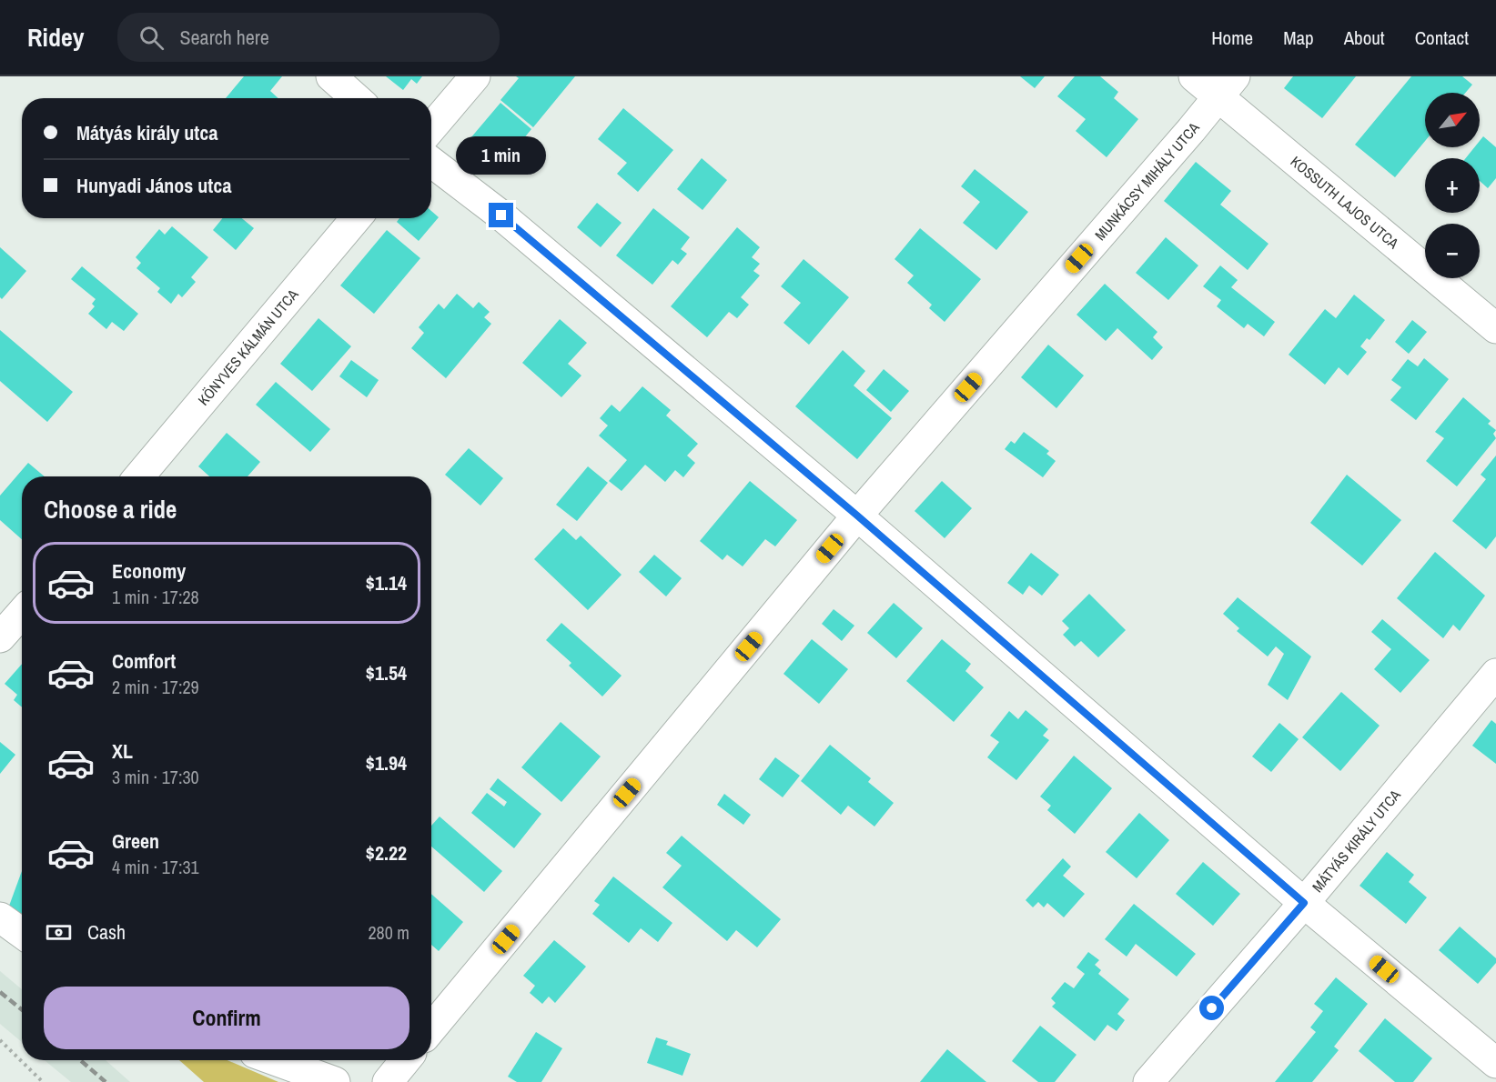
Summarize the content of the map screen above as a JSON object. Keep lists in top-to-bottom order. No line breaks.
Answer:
{"streets":{"street":["MUNKÁCSY MIHÁLY UTCA","KOSSUTH LAJOS UTCA","KÖNYVES KÁLMÁN UTCA","MÁTYÁS KIRÁLY UTCA"]},"crossings":[["MUNKÁCSY MIHÁLY UTCA","KOSSUTH LAJOS UTCA"]],"north":"top right","page":{"header":"Ridey","search":"Search here","nav":["Home","Map","About","Contact"],"map_buttons":["+","−"],"banner":["Mátyás király utca","Hunyadi János utca"],"bubble":"1 min","heading":"Choose a ride","list":[{"name":"Economy","note":"1 min · 17:28","value":"$1.14"},{"name":"Comfort","note":"2 min · 17:29","value":"$1.54"},{"name":"XL","note":"3 min · 17:30","value":"$1.94"},{"name":"Green","note":"4 min · 17:31","value":"$2.22"}],"pay":["Cash","280 m"],"buttons":"Confirm"}}
